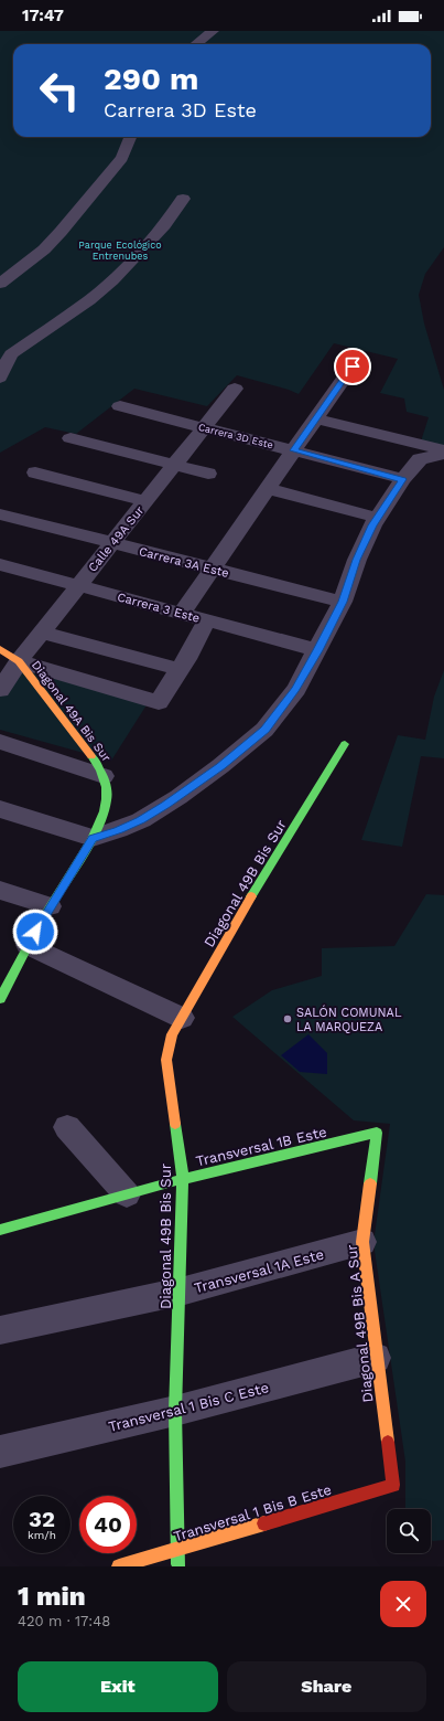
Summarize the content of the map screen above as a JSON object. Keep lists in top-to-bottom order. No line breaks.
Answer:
{"streets":{"street":["Carrera 3D Este","Calle 49A Sur","Carrera 3A Este","Carrera 3 Este","Diagonal 49A Bis Sur","Diagonal 49B Bis Sur","Transversal 1B Este","Transversal 1A Este","Diagonal 49B Bis A Sur","Transversal 1 Bis C Este","Transversal 1 Bis B Este"]},"crossings":[["Carrera 3D Este","Calle 49A Sur"],["Calle 49A Sur","Carrera 3A Este"],["Calle 49A Sur","Carrera 3 Este"],["Calle 49A Sur","Diagonal 49A Bis Sur"],["Diagonal 49B Bis Sur","Transversal 1B Este"],["Diagonal 49B Bis Sur","Transversal 1A Este"],["Diagonal 49B Bis Sur","Transversal 1 Bis C Este"],["Diagonal 49B Bis Sur","Transversal 1 Bis B Este"],["Transversal 1B Este","Diagonal 49B Bis A Sur"],["Transversal 1A Este","Diagonal 49B Bis A Sur"],["Diagonal 49B Bis A Sur","Transversal 1 Bis C Este"],["Diagonal 49B Bis A Sur","Transversal 1 Bis B Este"]],"parks":["Parque Ecológico Entrenubes"],"places":["SALÓN COMUNAL LA MARQUEZA"],"page":{"status":"17:47","turn":["290 m","Carrera 3D Este"],"speed":"32 km/h","limit":"40","heading":["1 min","420 m · 17:48"],"buttons":["Exit","Share"]}}
